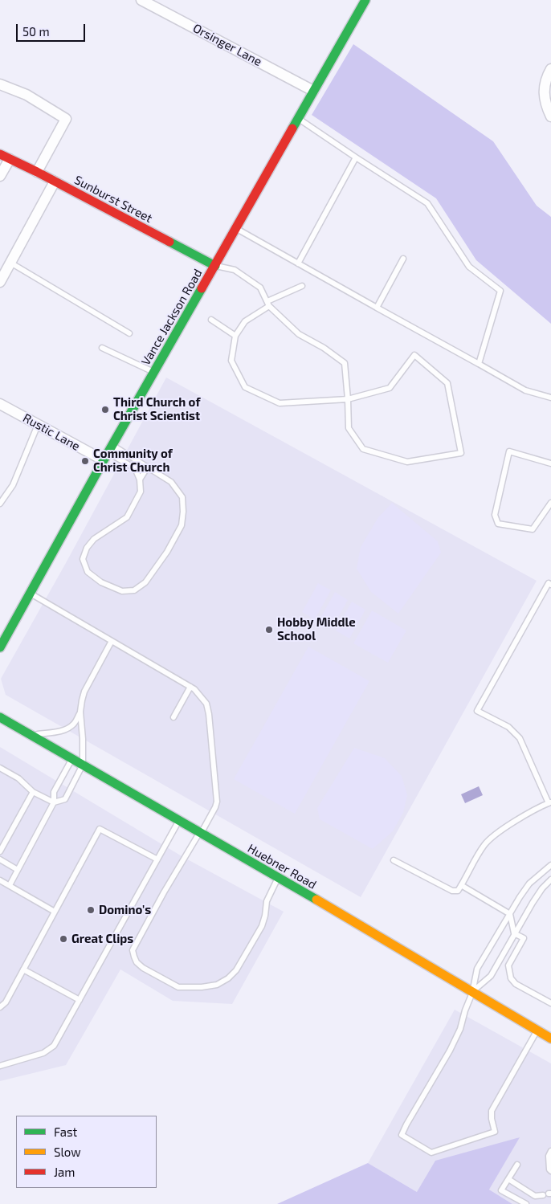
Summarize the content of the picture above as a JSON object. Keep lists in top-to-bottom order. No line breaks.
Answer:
{"streets":{"main road":["Sunburst Street","Vance Jackson Road","Huebner Road"],"street":["Orsinger Lane","Rustic Lane"]},"crossings":[["Orsinger Lane","Vance Jackson Road"],["Sunburst Street","Vance Jackson Road"],["Vance Jackson Road","Rustic Lane"]],"places":["Third Church of Christ Scientist","Community of Christ Church","Hobby Middle School","Domino's","Great Clips"],"legend":["Fast","Slow","Jam"],"scale_bar":"50 m"}
